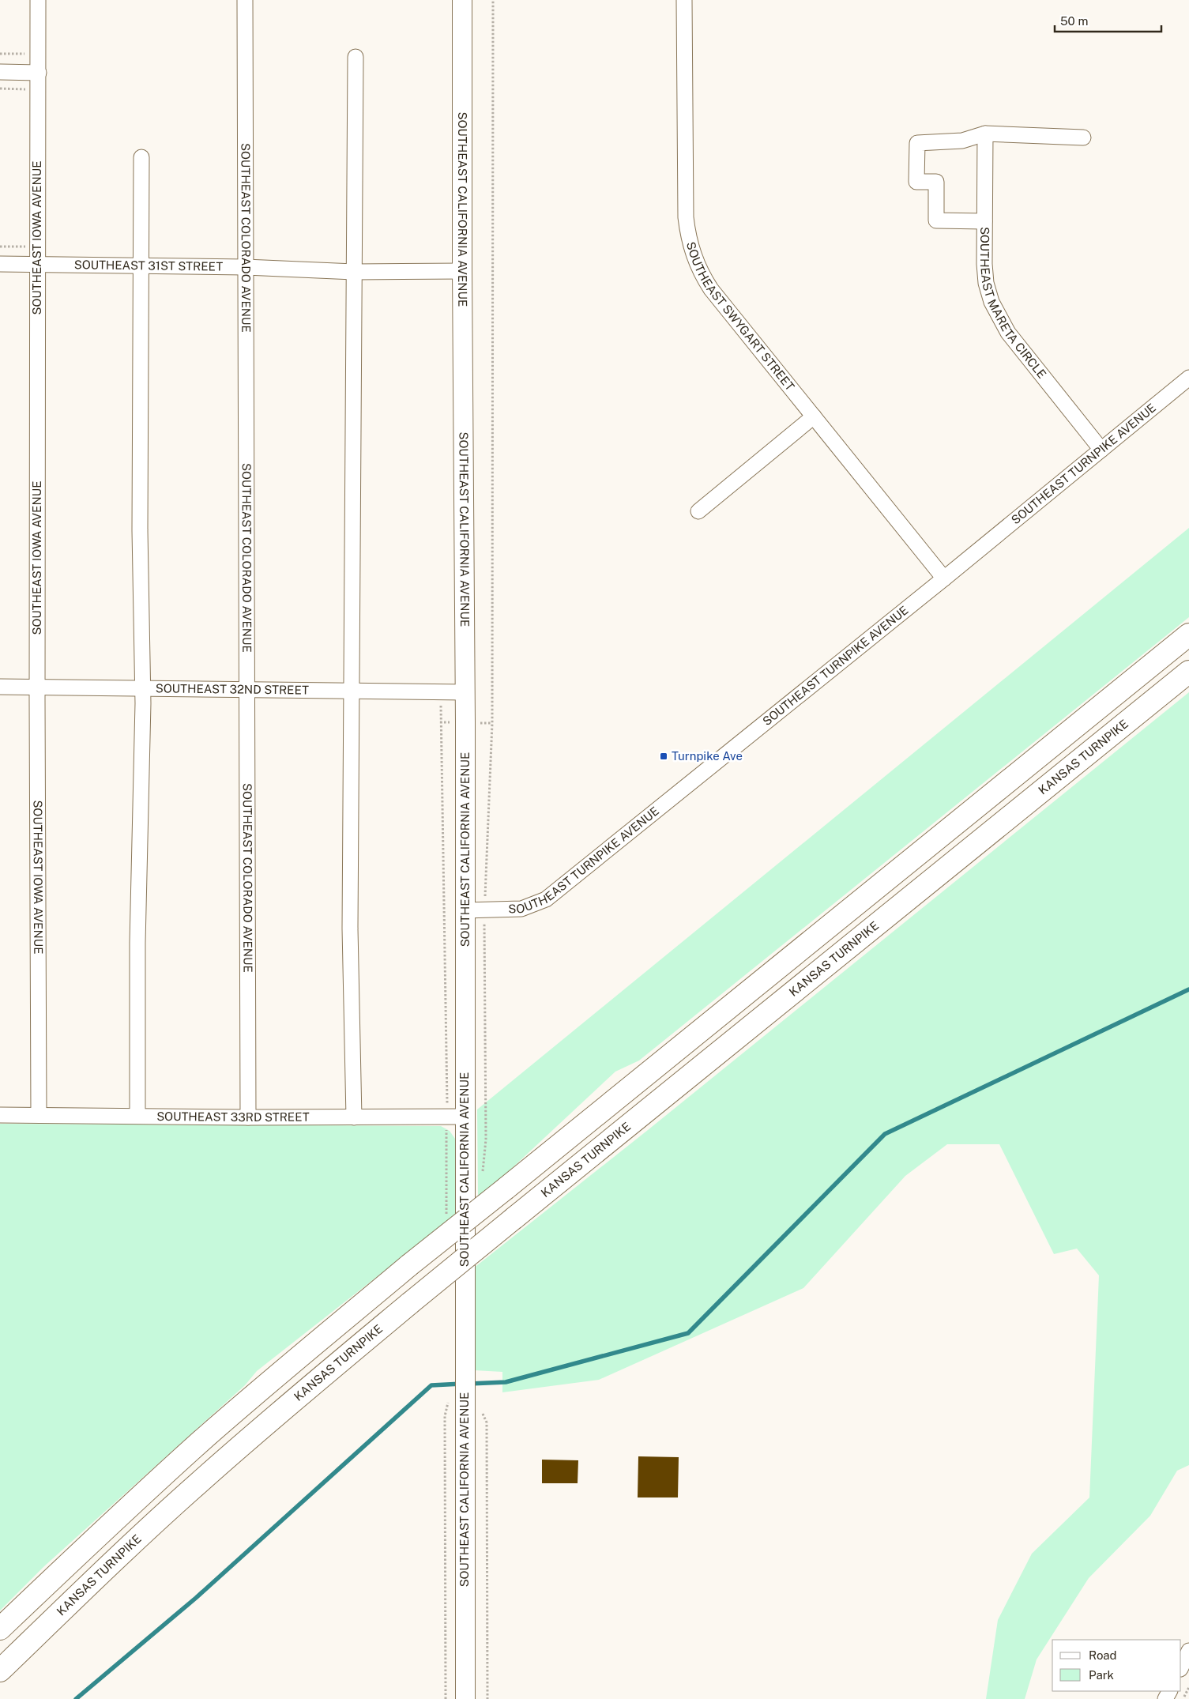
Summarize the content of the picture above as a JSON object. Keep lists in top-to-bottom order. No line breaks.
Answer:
{"streets":{"highway":["KANSAS TURNPIKE"],"main road":["SOUTHEAST CALIFORNIA AVENUE"],"street":["SOUTHEAST IOWA AVENUE","SOUTHEAST COLORADO AVENUE","SOUTHEAST 31ST STREET","SOUTHEAST MARETA CIRCLE","SOUTHEAST SWYGART STREET","SOUTHEAST TURNPIKE AVENUE","SOUTHEAST 32ND STREET","SOUTHEAST 33RD STREET"]},"crossings":[["SOUTHEAST CALIFORNIA AVENUE","SOUTHEAST 31ST STREET"],["SOUTHEAST CALIFORNIA AVENUE","SOUTHEAST TURNPIKE AVENUE"],["SOUTHEAST CALIFORNIA AVENUE","SOUTHEAST 32ND STREET"],["SOUTHEAST CALIFORNIA AVENUE","SOUTHEAST 33RD STREET"],["SOUTHEAST IOWA AVENUE","SOUTHEAST 31ST STREET"],["SOUTHEAST IOWA AVENUE","SOUTHEAST 32ND STREET"],["SOUTHEAST IOWA AVENUE","SOUTHEAST 33RD STREET"],["SOUTHEAST COLORADO AVENUE","SOUTHEAST 31ST STREET"],["SOUTHEAST COLORADO AVENUE","SOUTHEAST 32ND STREET"],["SOUTHEAST COLORADO AVENUE","SOUTHEAST 33RD STREET"],["SOUTHEAST MARETA CIRCLE","SOUTHEAST TURNPIKE AVENUE"],["SOUTHEAST SWYGART STREET","SOUTHEAST TURNPIKE AVENUE"]],"places":{"transit":["Turnpike Ave"]},"legend":["Road","Park"],"scale_bar":"50 m"}
